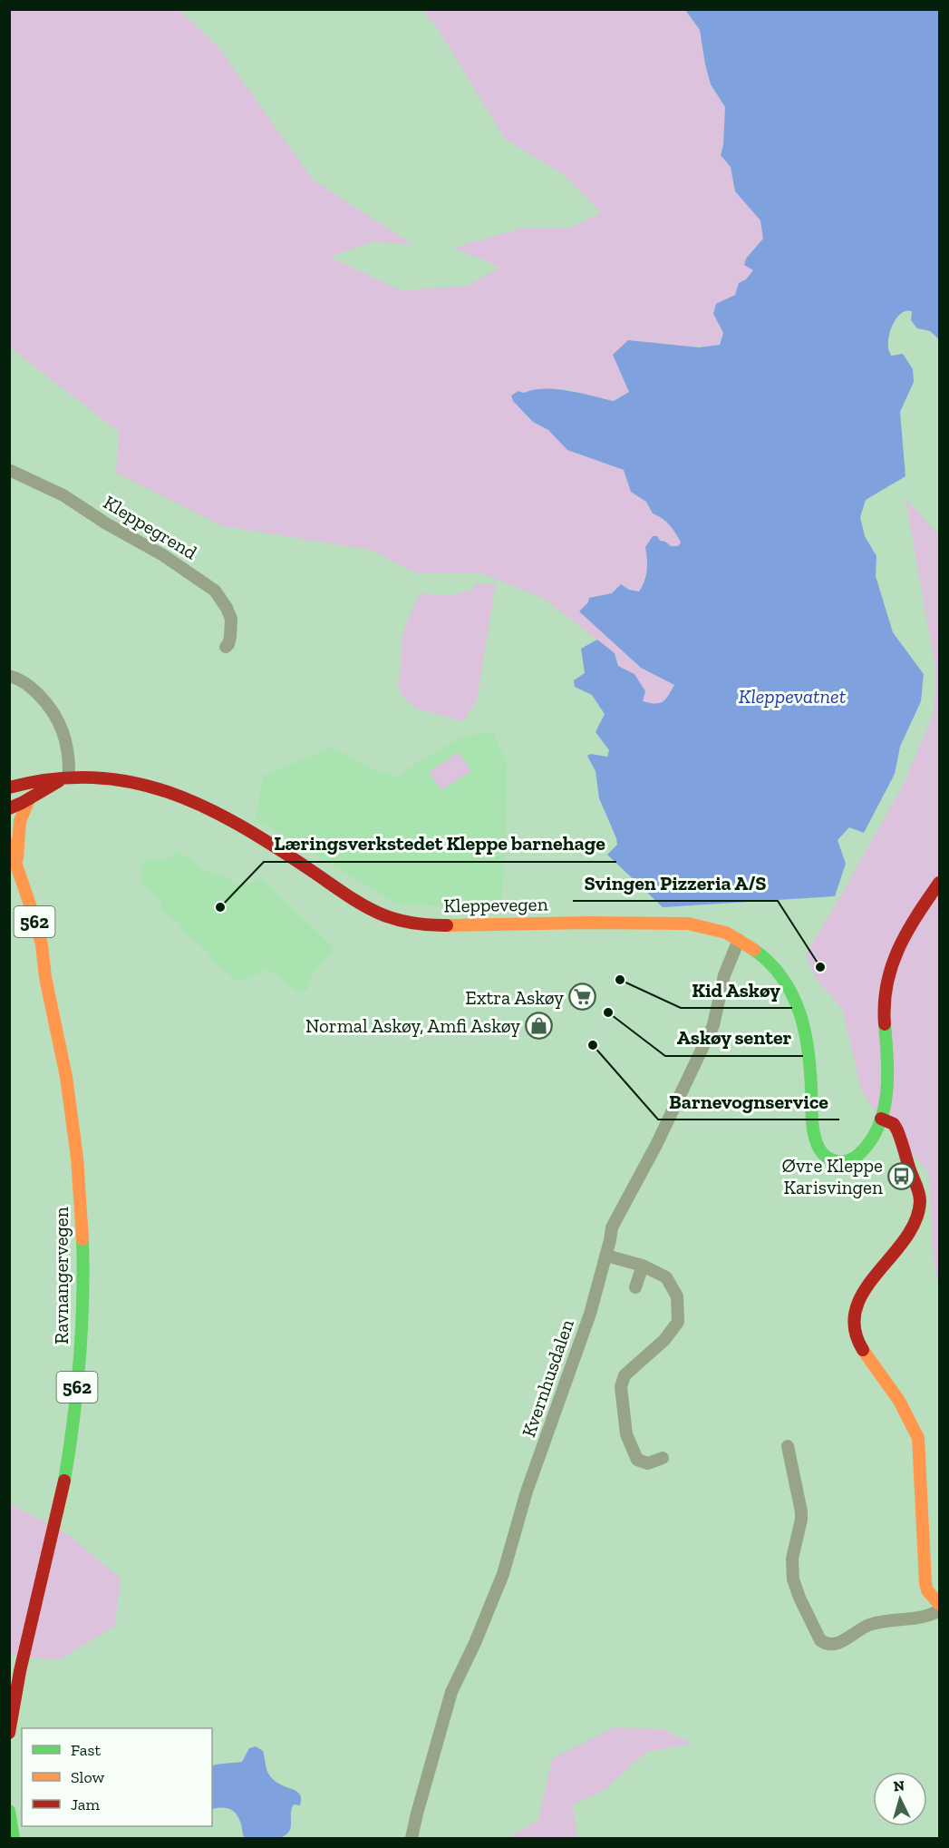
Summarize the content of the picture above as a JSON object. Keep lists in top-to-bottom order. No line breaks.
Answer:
{"streets":{"main road":["Kleppevegen","562","Ravnangervegen"],"street":["Kleppegrend","Kvernhusdalen"]},"crossings":[["Kleppevegen","Kvernhusdalen"]],"water":["Kleppevatnet"],"places":{"other":["Læringsverkstedet Kleppe barnehage","Svingen Pizzeria A/S","Kid Askøy","Askøy senter","Barnevognservice"],"supermarket":["Extra Askøy"],"shop":["Normal Askøy, Amfi Askøy"],"bus stop":["Øvre Kleppe Karisvingen"]},"legend":["Fast","Slow","Jam"],"north":"top"}
